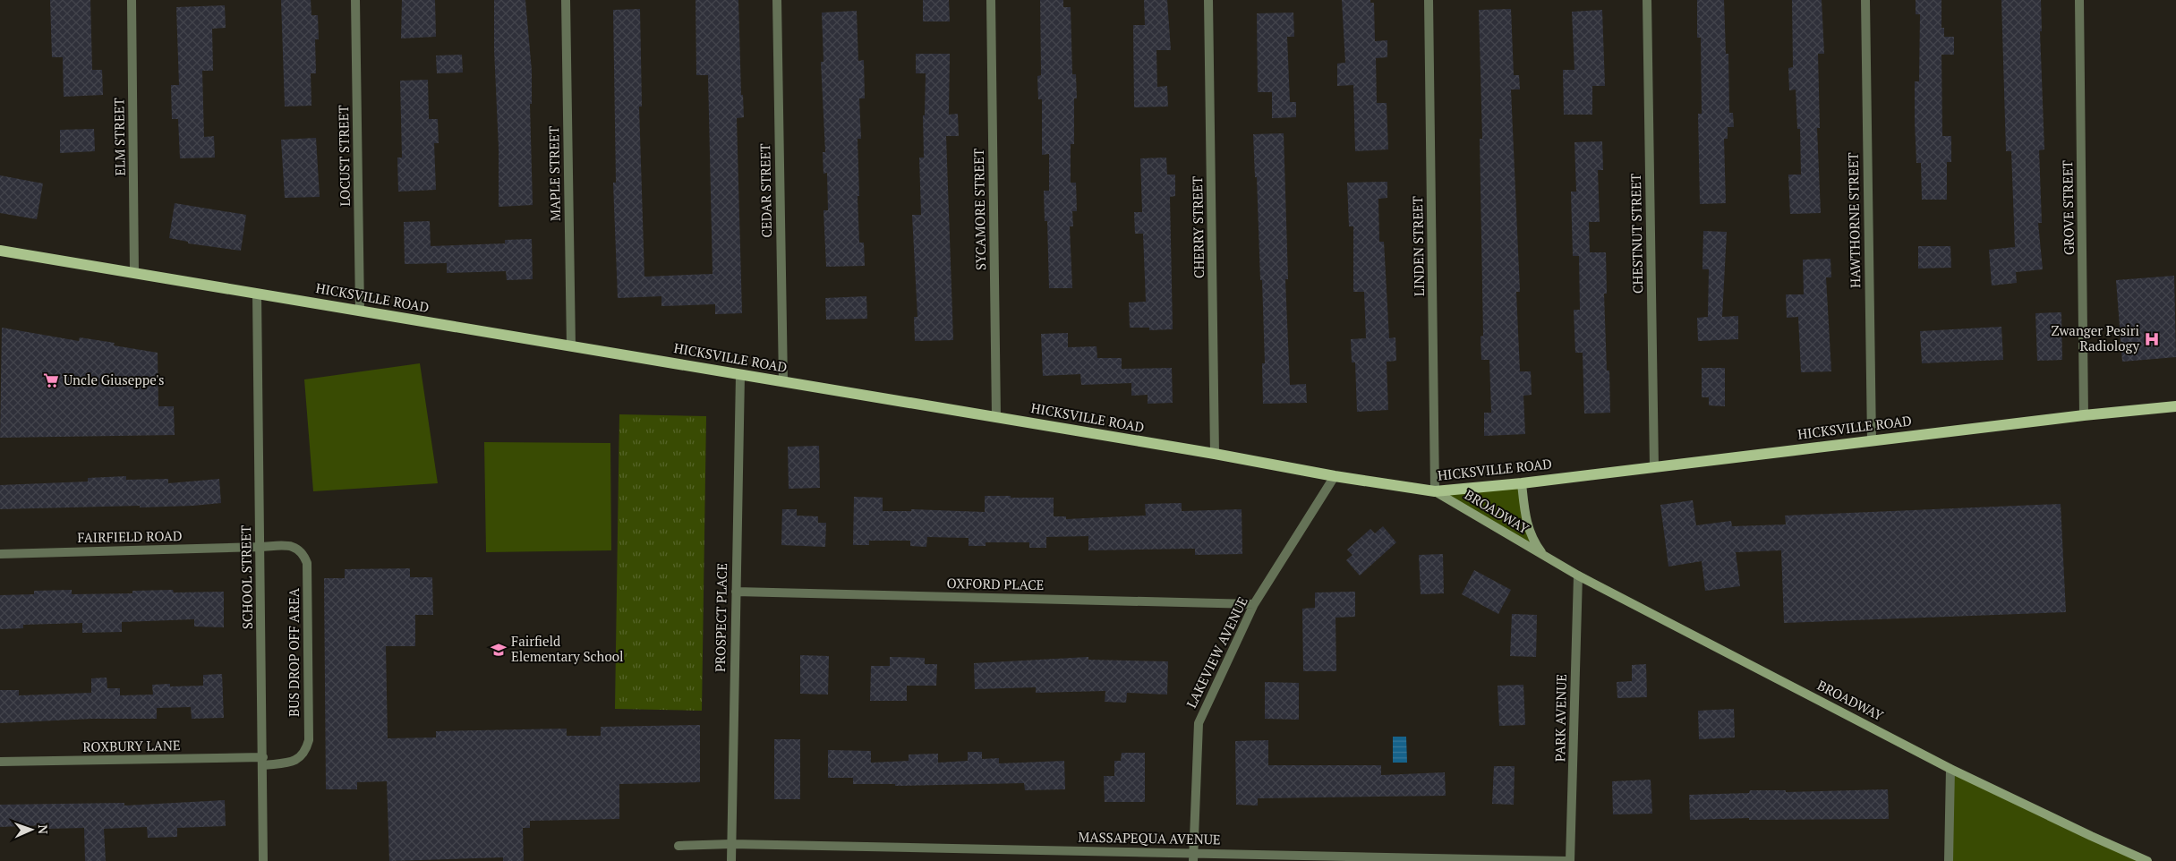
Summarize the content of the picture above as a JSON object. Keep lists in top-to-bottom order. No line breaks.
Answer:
{"streets":{"main road":["HICKSVILLE ROAD","BROADWAY"],"street":["ELM STREET","LOCUST STREET","MAPLE STREET","CEDAR STREET","GROVE STREET","SYCAMORE STREET","HAWTHORNE STREET","CHERRY STREET","CHESTNUT STREET","LINDEN STREET","FAIRFIELD ROAD","SCHOOL STREET","OXFORD PLACE","PROSPECT PLACE","BUS DROP OFF AREA","LAKEVIEW AVENUE","PARK AVENUE","ROXBURY LANE","MASSAPEQUA AVENUE"]},"crossings":[["ELM STREET","HICKSVILLE ROAD"],["LOCUST STREET","HICKSVILLE ROAD"],["MAPLE STREET","HICKSVILLE ROAD"],["CEDAR STREET","HICKSVILLE ROAD"],["GROVE STREET","HICKSVILLE ROAD"],["SYCAMORE STREET","HICKSVILLE ROAD"],["HAWTHORNE STREET","HICKSVILLE ROAD"],["CHERRY STREET","HICKSVILLE ROAD"],["CHESTNUT STREET","HICKSVILLE ROAD"],["LINDEN STREET","HICKSVILLE ROAD"],["LINDEN STREET","BROADWAY"],["HICKSVILLE ROAD","BROADWAY"],["HICKSVILLE ROAD","SCHOOL STREET"],["HICKSVILLE ROAD","PROSPECT PLACE"],["HICKSVILLE ROAD","LAKEVIEW AVENUE"],["BROADWAY","PARK AVENUE"],["FAIRFIELD ROAD","SCHOOL STREET"],["FAIRFIELD ROAD","BUS DROP OFF AREA"],["SCHOOL STREET","BUS DROP OFF AREA"],["SCHOOL STREET","ROXBURY LANE"],["OXFORD PLACE","PROSPECT PLACE"],["OXFORD PLACE","LAKEVIEW AVENUE"],["PROSPECT PLACE","MASSAPEQUA AVENUE"],["BUS DROP OFF AREA","ROXBURY LANE"],["LAKEVIEW AVENUE","MASSAPEQUA AVENUE"],["PARK AVENUE","MASSAPEQUA AVENUE"]],"places":{"hospital":["Zwanger Pesiri Radiology"],"supermarket":["Uncle Giuseppe's"],"school or university":["Fairfield Elementary School"]},"north":"right"}
